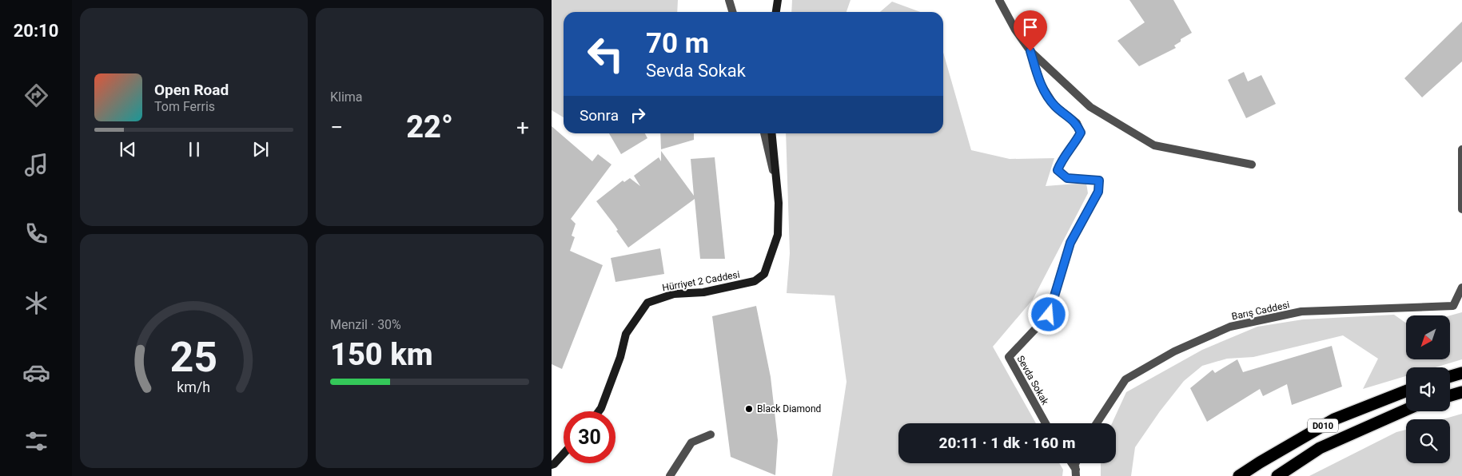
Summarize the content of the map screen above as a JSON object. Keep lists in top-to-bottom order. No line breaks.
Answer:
{"streets":{"highway":["D010"],"street":["Hürriyet 2 Caddesi","Barış Caddesi","Sevda Sokak"]},"places":["Black Diamond"],"north":"bottom left","page":{"tabs":"20:10","tile":["Klima",["Menzil · 30%","150 km"]],"turn":["70 m","Sevda Sokak"],"song":["Open Road","Tom Ferris"],"then":"Sonra","heat":["−","22°","+"],"limit":"30","trip":"20:11 · 1 dk · 160 m","gauge":["25","km/h"]}}
